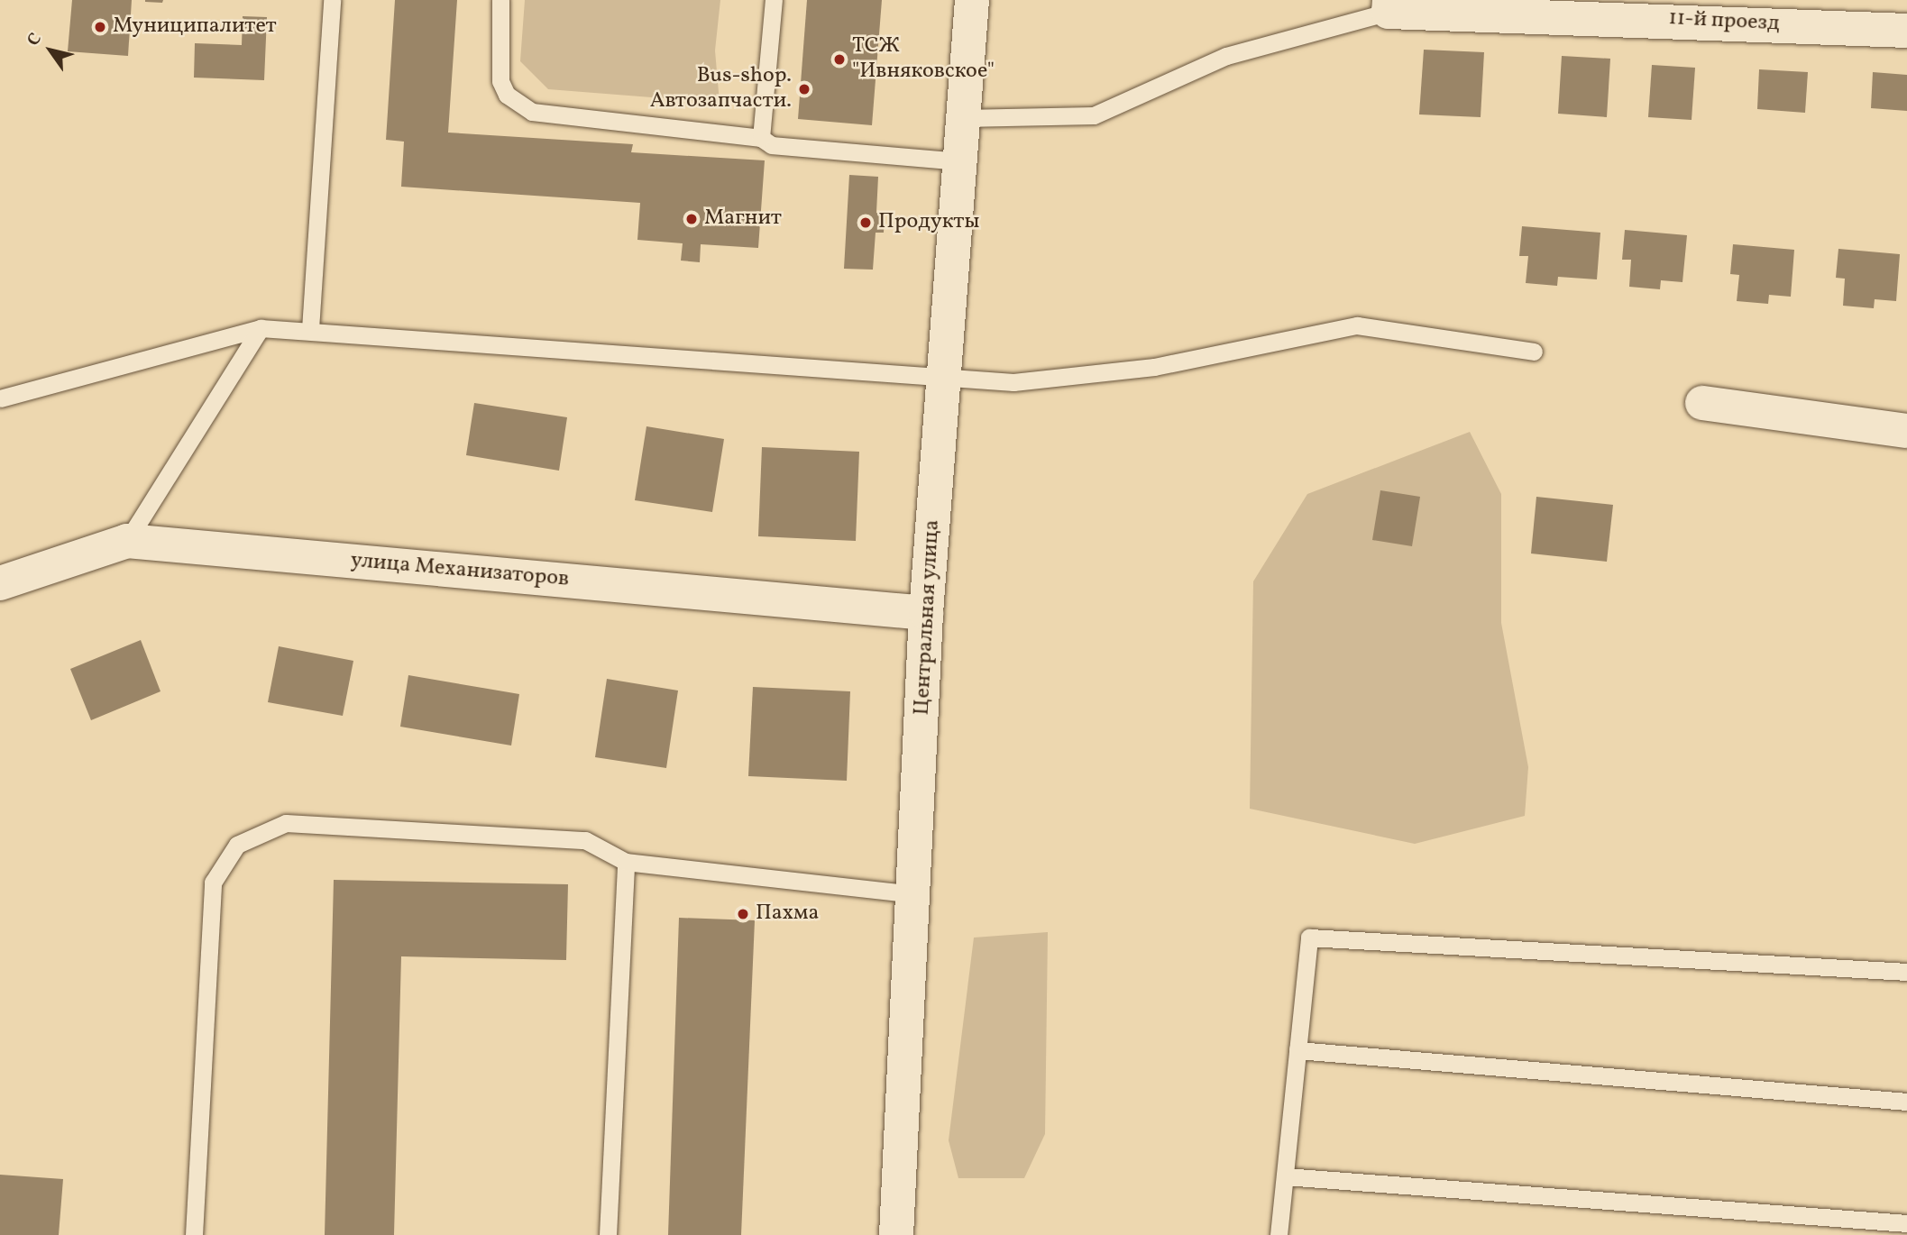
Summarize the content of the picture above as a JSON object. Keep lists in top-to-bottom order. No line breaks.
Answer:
{"streets":{"street":["11-й проезд","улица Механизаторов","Центральная улица"]},"crossings":[["улица Механизаторов","Центральная улица"]],"places":["Муниципалитет","ТСЖ \"Ивняковское\"","Bus-shop. Автозапчасти.","Магнит","Продукты","Пахма"],"north":"top left"}
